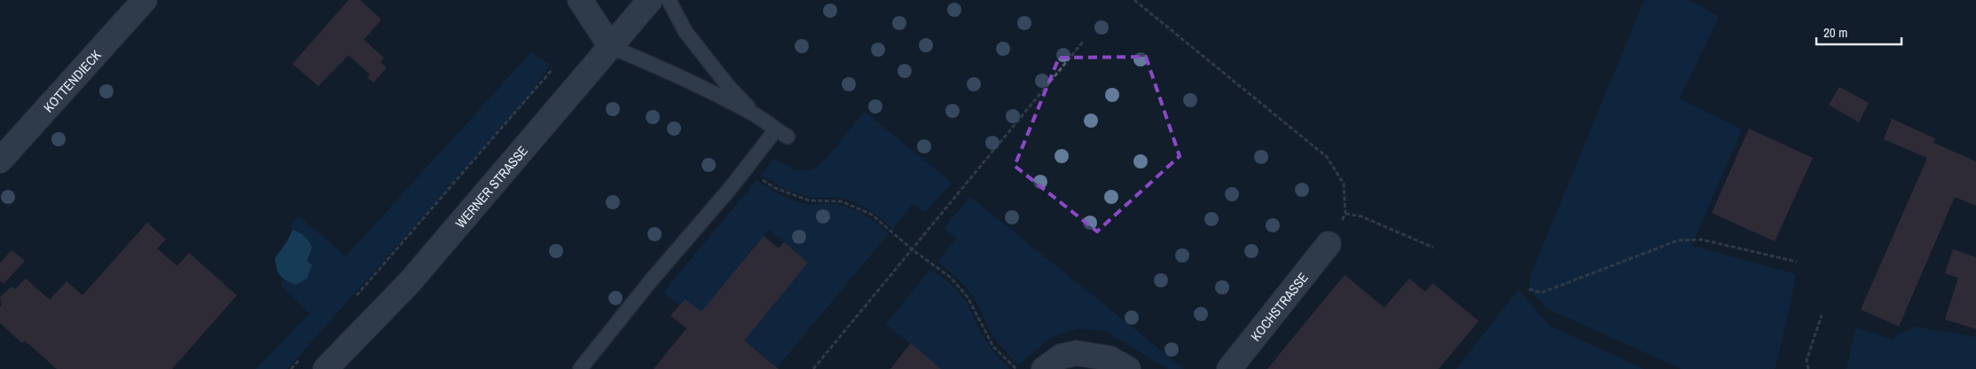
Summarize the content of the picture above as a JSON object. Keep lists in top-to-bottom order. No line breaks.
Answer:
{"streets":{"street":["KOTTENDIECK","WERNER STRASSE","KOCHSTRASSE"]},"scale_bar":"20 m"}
